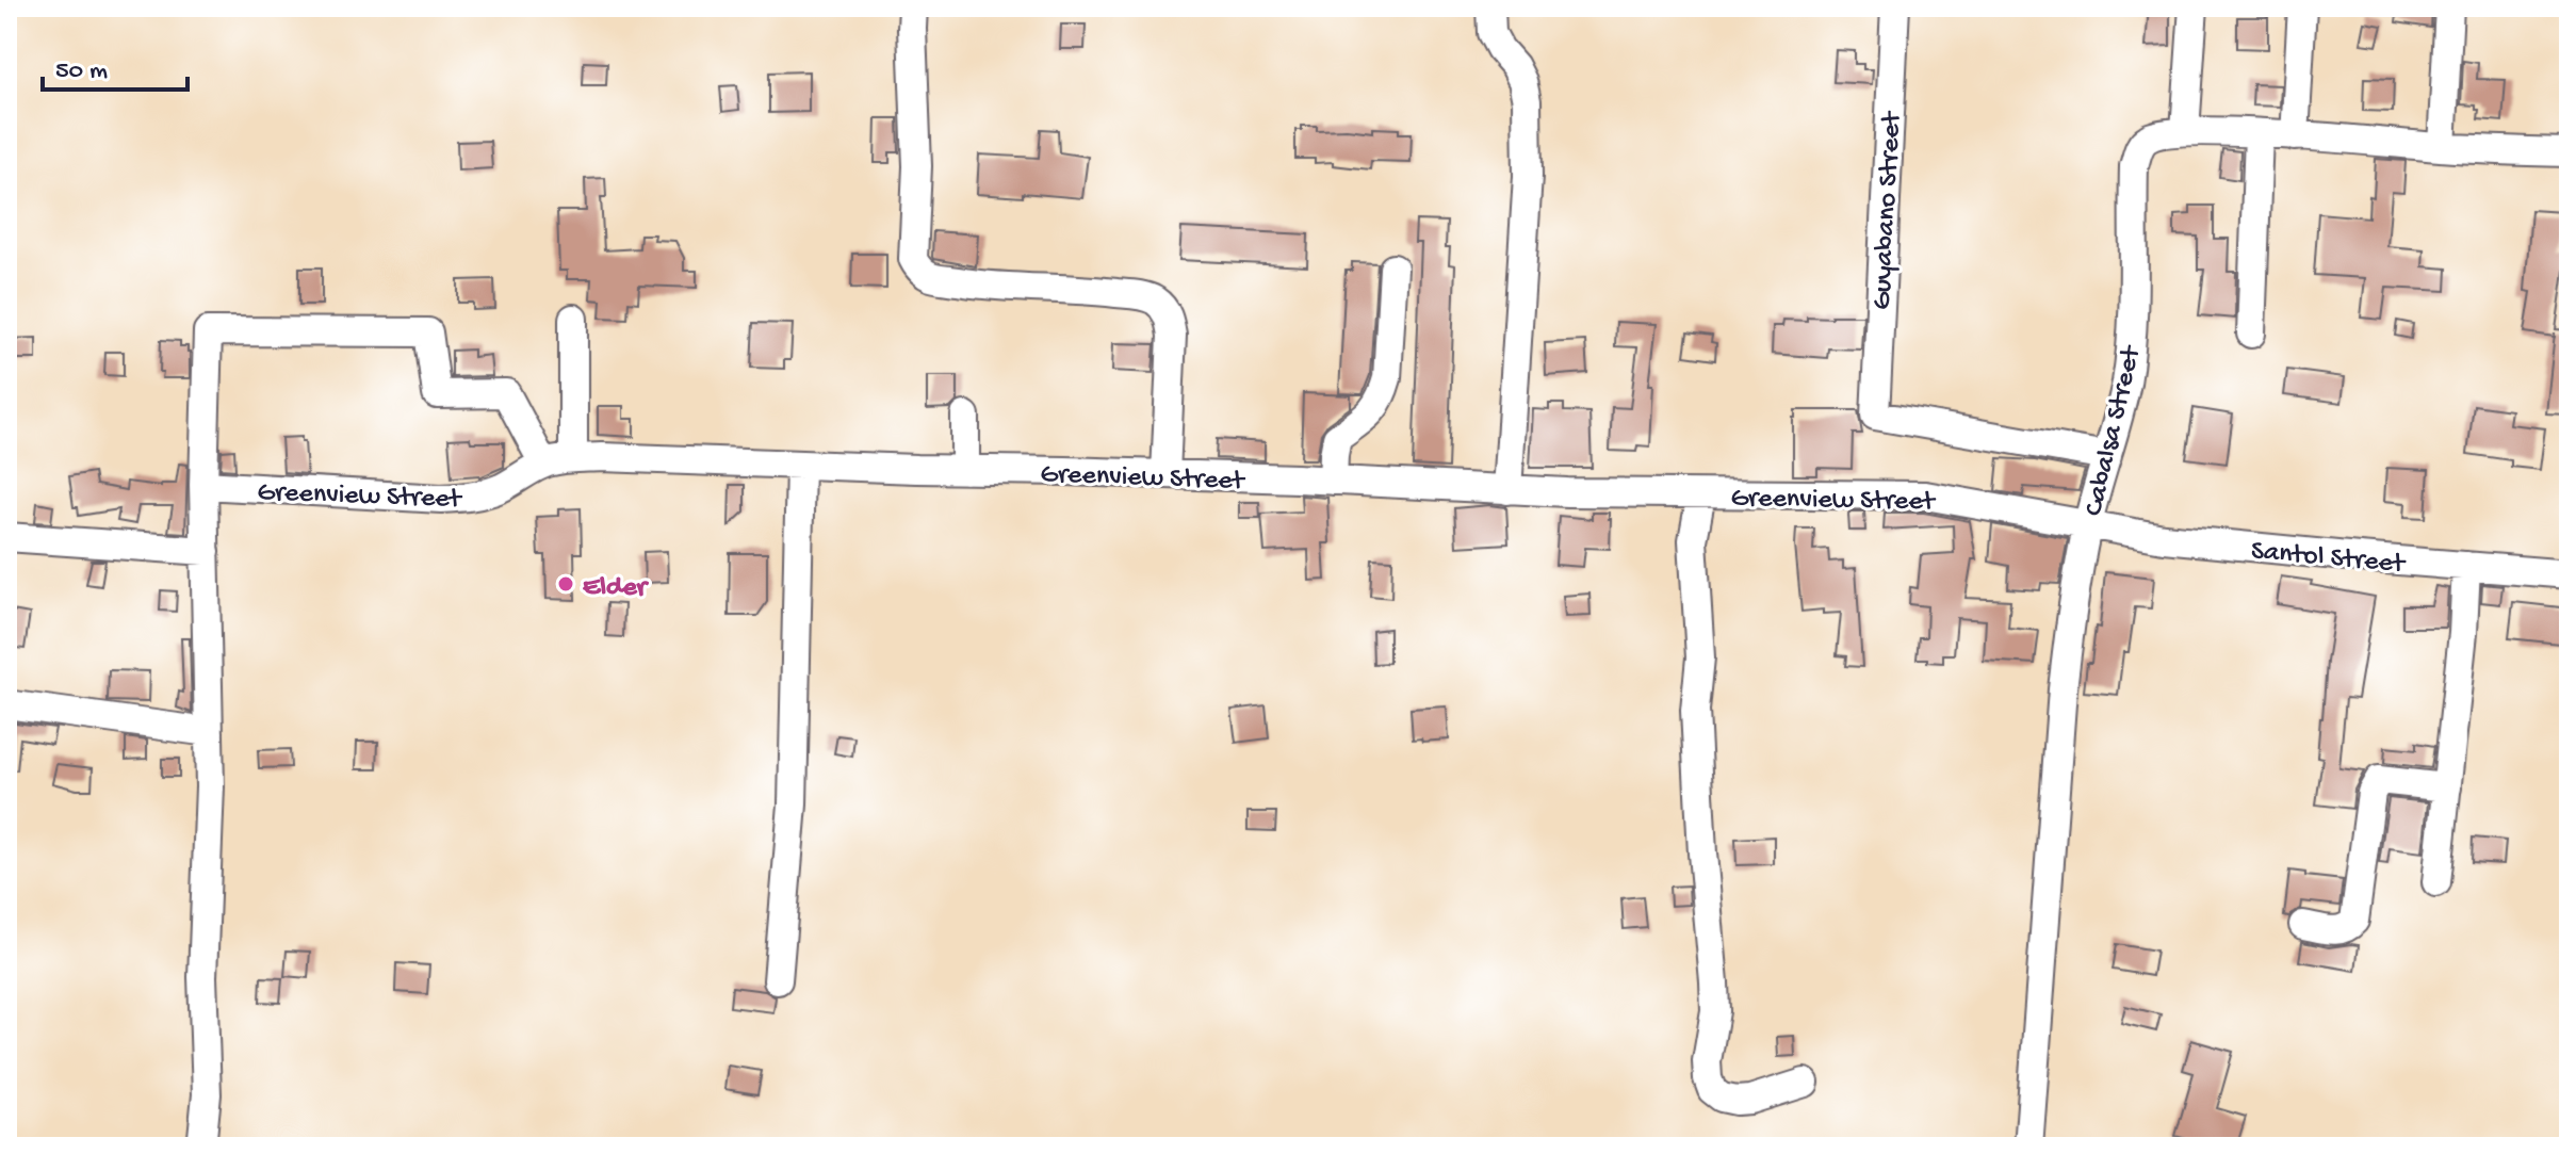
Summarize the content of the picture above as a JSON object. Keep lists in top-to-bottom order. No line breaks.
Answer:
{"streets":{"street":["Guyabano Street","Cabalsa Street","Greenview Street","Santol Street"]},"crossings":[["Guyabano Street","Cabalsa Street"],["Cabalsa Street","Greenview Street"],["Cabalsa Street","Santol Street"],["Greenview Street","Santol Street"]],"places":["Elder"],"scale_bar":"50 m"}
